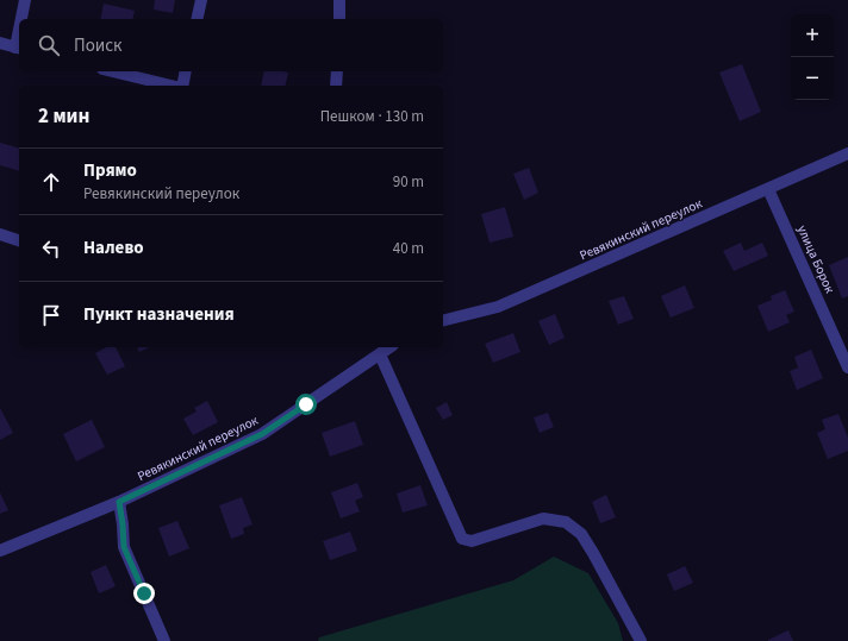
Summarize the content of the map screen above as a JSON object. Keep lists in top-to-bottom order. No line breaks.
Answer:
{"streets":{"street":["Ревякинский переулок","улица Борок"]},"crossings":[["Ревякинский переулок","улица Борок"]],"page":{"map_buttons":["+","−"],"search":"Поиск","heading":["2 мин","Пешком · 130 m"],"list":[["Прямо","Ревякинский переулок","90 m"],["Налево","40 m"],"Пункт назначения"]}}
